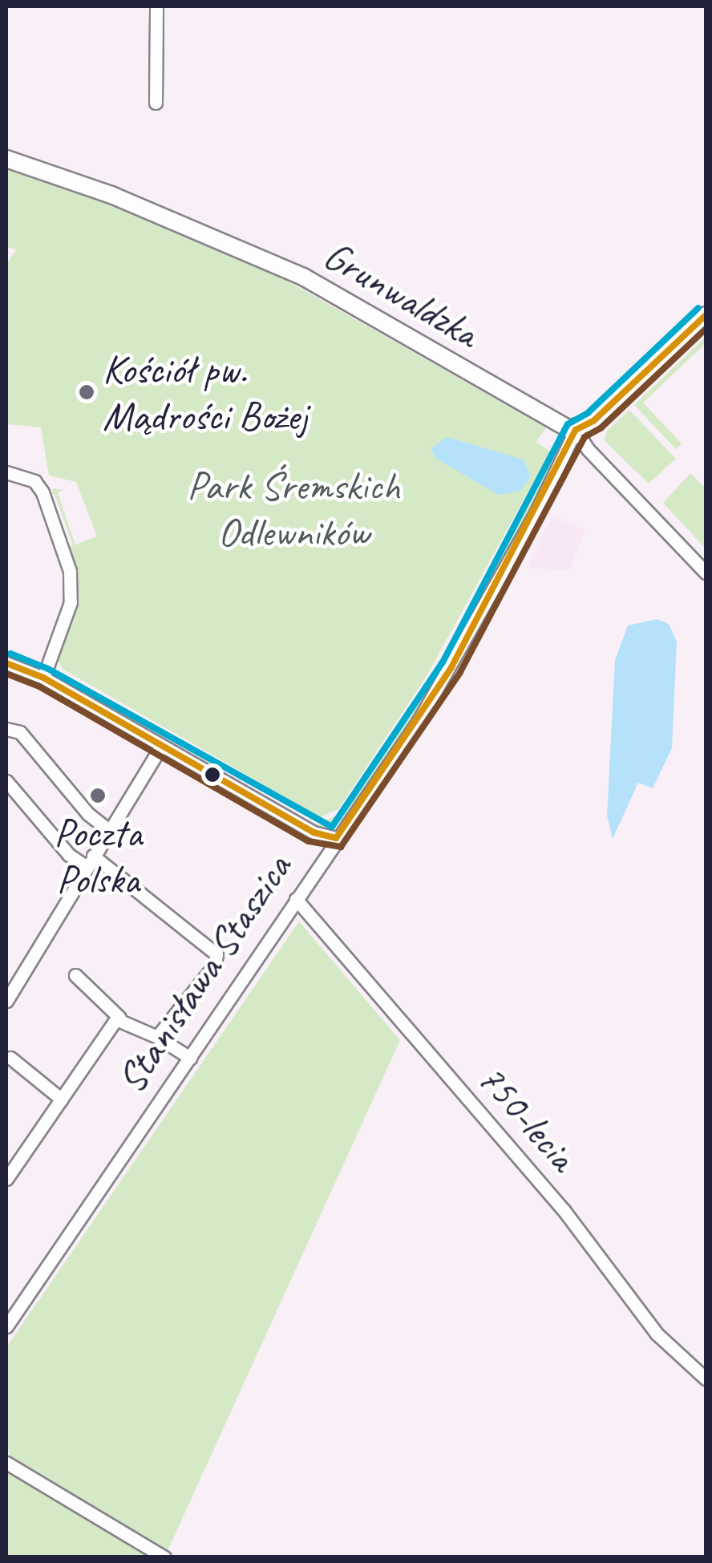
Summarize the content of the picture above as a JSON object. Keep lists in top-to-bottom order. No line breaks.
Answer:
{"streets":{"main road":["Grunwaldzka"],"street":["Stanisława Staszica","750-lecia"]},"crossings":[["Grunwaldzka","Stanisława Staszica"],["Stanisława Staszica","750-lecia"]],"parks":["Park Śremskich Odlewników"],"places":["Kościół pw. Mądrości Bożej","Poczta Polska"]}
